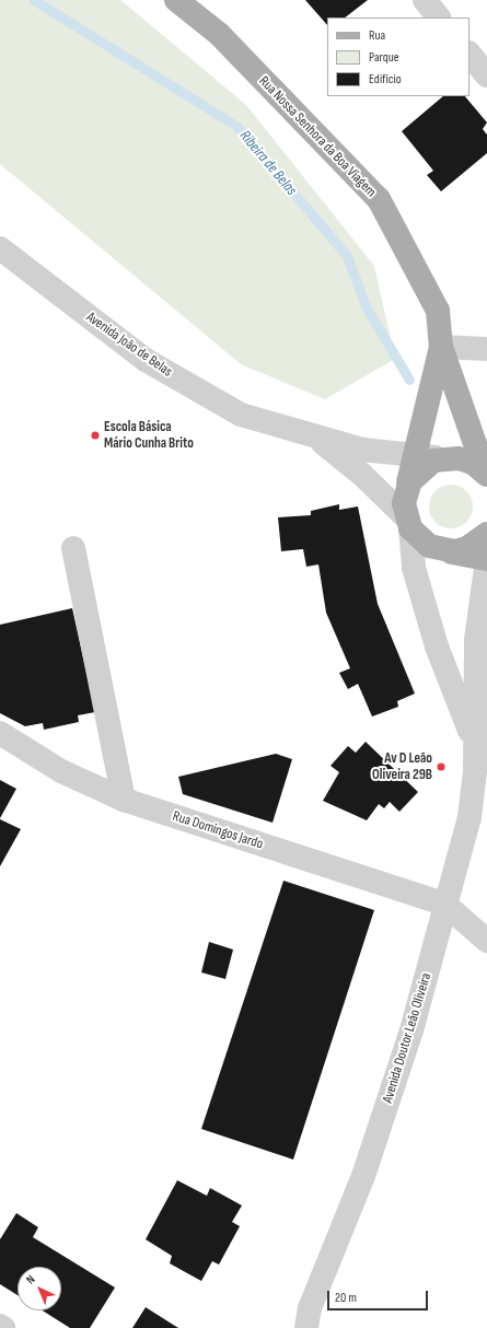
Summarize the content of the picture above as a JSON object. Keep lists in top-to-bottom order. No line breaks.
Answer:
{"streets":{"main road":["Rua Nossa Senhora da Boa Viagem"],"street":["Avenida João de Belas","Rua Domingos Jardo","Avenida Doutor Leão Oliveira"]},"crossings":[["Rua Nossa Senhora da Boa Viagem","Avenida João de Belas"],["Rua Nossa Senhora da Boa Viagem","Avenida Doutor Leão Oliveira"],["Avenida João de Belas","Avenida Doutor Leão Oliveira"],["Rua Domingos Jardo","Avenida Doutor Leão Oliveira"]],"water":["Ribeira de Belas"],"places":["Escola Básica Mário Cunha Brito","Av D Leão Oliveira 29B"],"legend":["Rua","Parque","Edifício"],"scale_bar":"20 m","north":"top left"}
